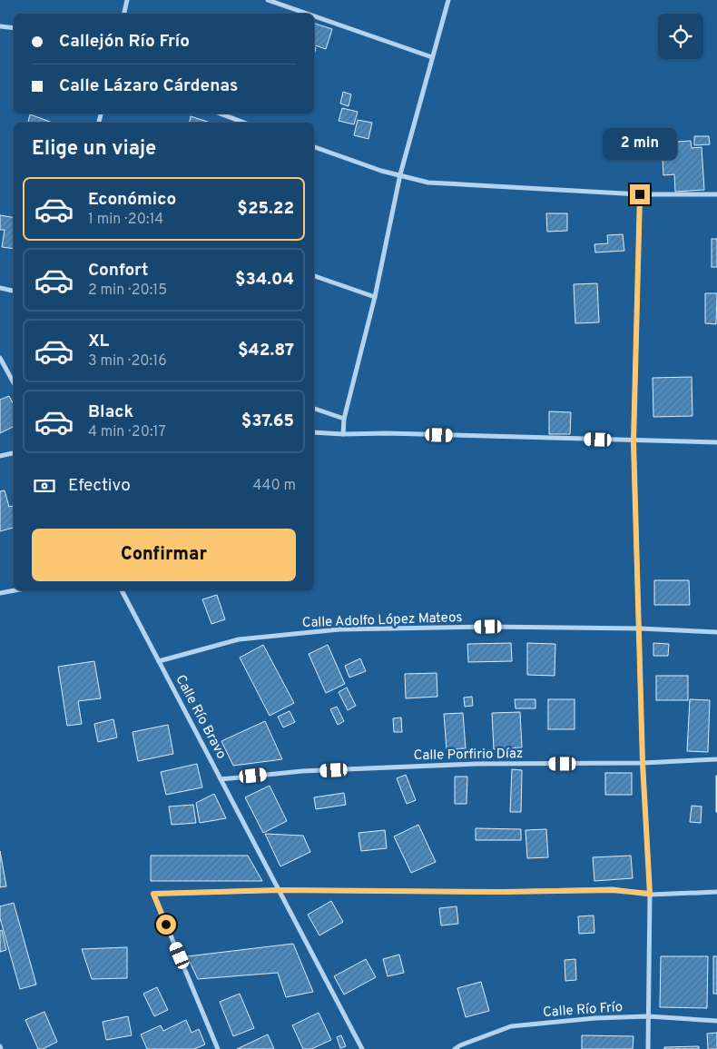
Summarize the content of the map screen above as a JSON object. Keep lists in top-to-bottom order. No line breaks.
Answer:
{"streets":{"street":["Calle Adolfo López Mateos","Calle Río Bravo","Calle Porfirio Díaz","Calle Río Frío"]},"crossings":[["Calle Adolfo López Mateos","Calle Río Bravo"],["Calle Río Bravo","Calle Porfirio Díaz"]],"page":{"banner":["Callejón Río Frío","Calle Lázaro Cárdenas"],"heading":"Elige un viaje","bubble":"2 min","list":[{"name":"Económico","note":"1 min · 20:14","value":"$25.22"},{"name":"Confort","note":"2 min · 20:15","value":"$34.04"},{"name":"XL","note":"3 min · 20:16","value":"$42.87"},{"name":"Black","note":"4 min · 20:17","value":"$37.65"}],"pay":["Efectivo","440 m"],"buttons":"Confirmar"}}
